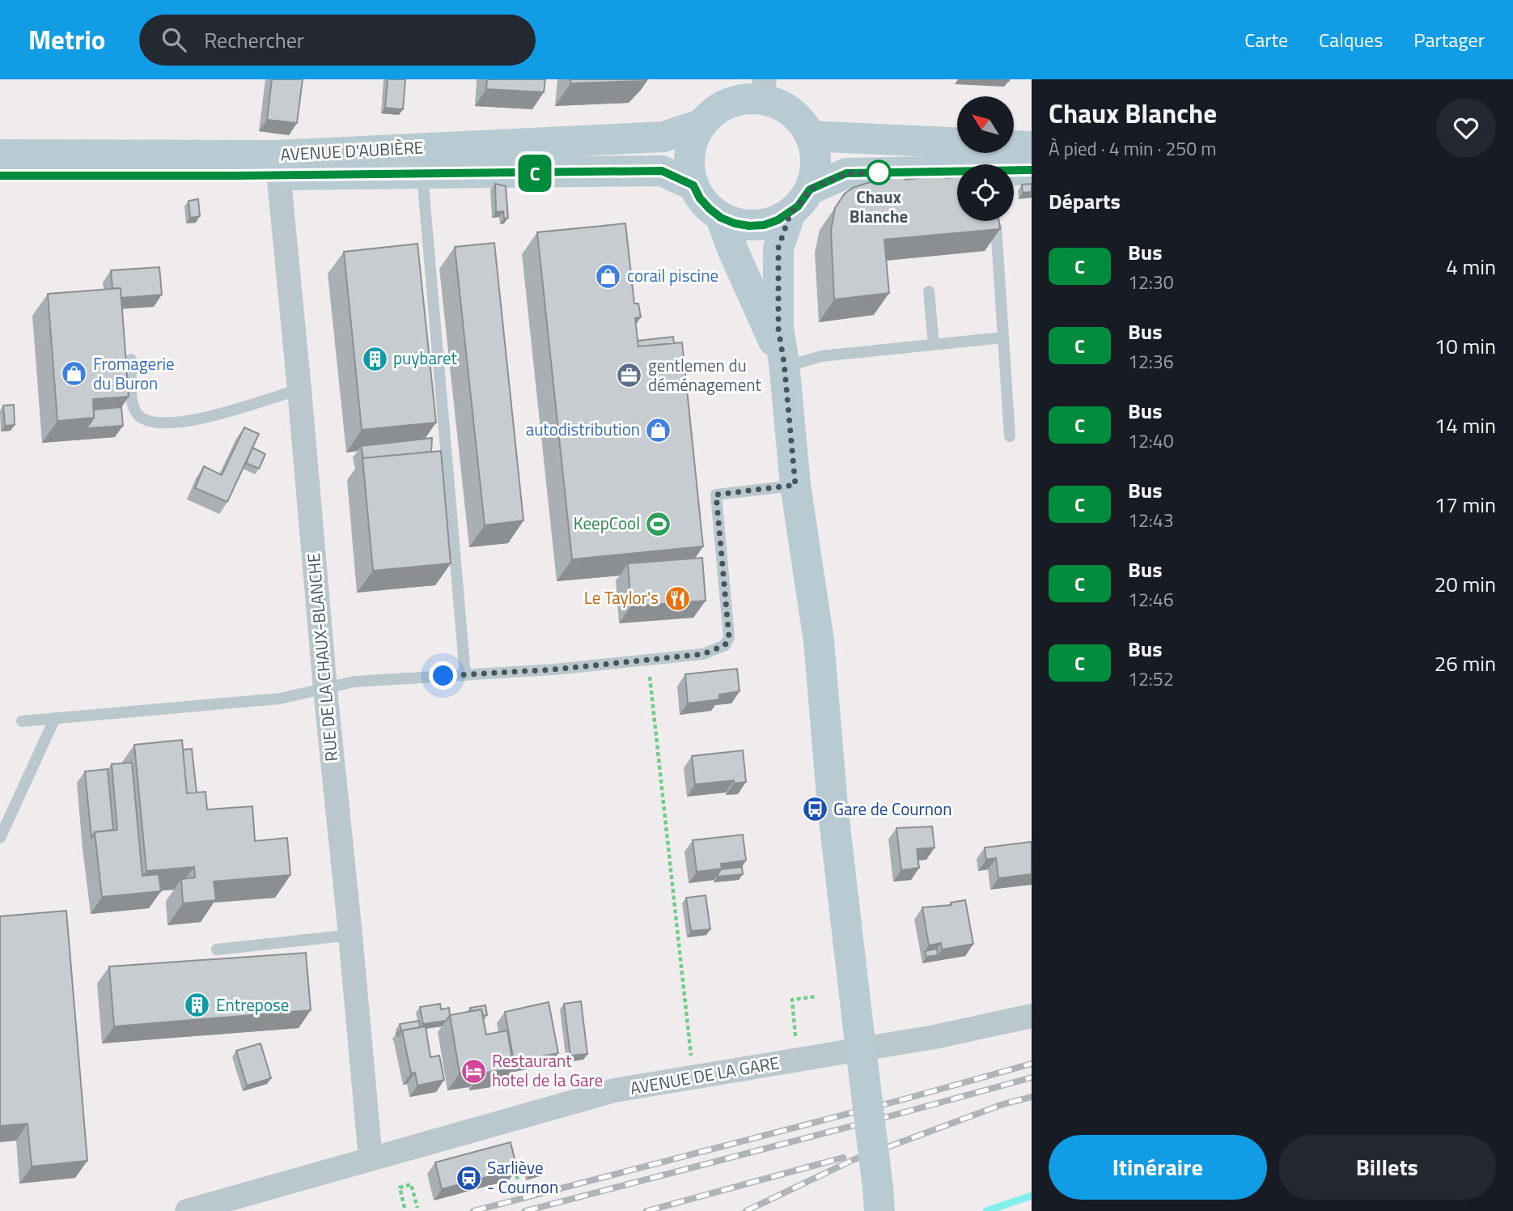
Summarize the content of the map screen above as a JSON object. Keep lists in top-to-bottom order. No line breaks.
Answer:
{"streets":{"main road":["AVENUE D'AUBIÈRE"],"street":["RUE DE LA CHAUX-BLANCHE","AVENUE DE LA GARE"]},"crossings":[["AVENUE D'AUBIÈRE","RUE DE LA CHAUX-BLANCHE"],["RUE DE LA CHAUX-BLANCHE","AVENUE DE LA GARE"]],"places":{"other":["Chaux Blanche"],"shop":["corail piscine","Fromagerie du Buron","autodistribution"],"building":["puybaret","Entrepose"],"office":["gentlemen du déménagement"],"sports":["KeepCool"],"restaurant":["Le Taylor's"],"bus stop":["Gare de Cournon"],"hotel":["Restaurant hotel de la Gare"],"station":["Sarliève - Cournon"]},"lines":["bus line C"],"north":"top left","page":{"header":"Metrio","search":"Rechercher","nav":["Carte","Calques","Partager"],"on_map":"C","heading":[["Chaux Blanche","À pied · 4 min · 250 m"],"Départs"],"list":[{"mark":"C","name":"Bus","note":"12:30","value":"4 min"},{"mark":"C","name":"Bus","note":"12:36","value":"10 min"},{"mark":"C","name":"Bus","note":"12:40","value":"14 min"},{"mark":"C","name":"Bus","note":"12:43","value":"17 min"},{"mark":"C","name":"Bus","note":"12:46","value":"20 min"},{"mark":"C","name":"Bus","note":"12:52","value":"26 min"}],"buttons":["Itinéraire","Billets"]}}
